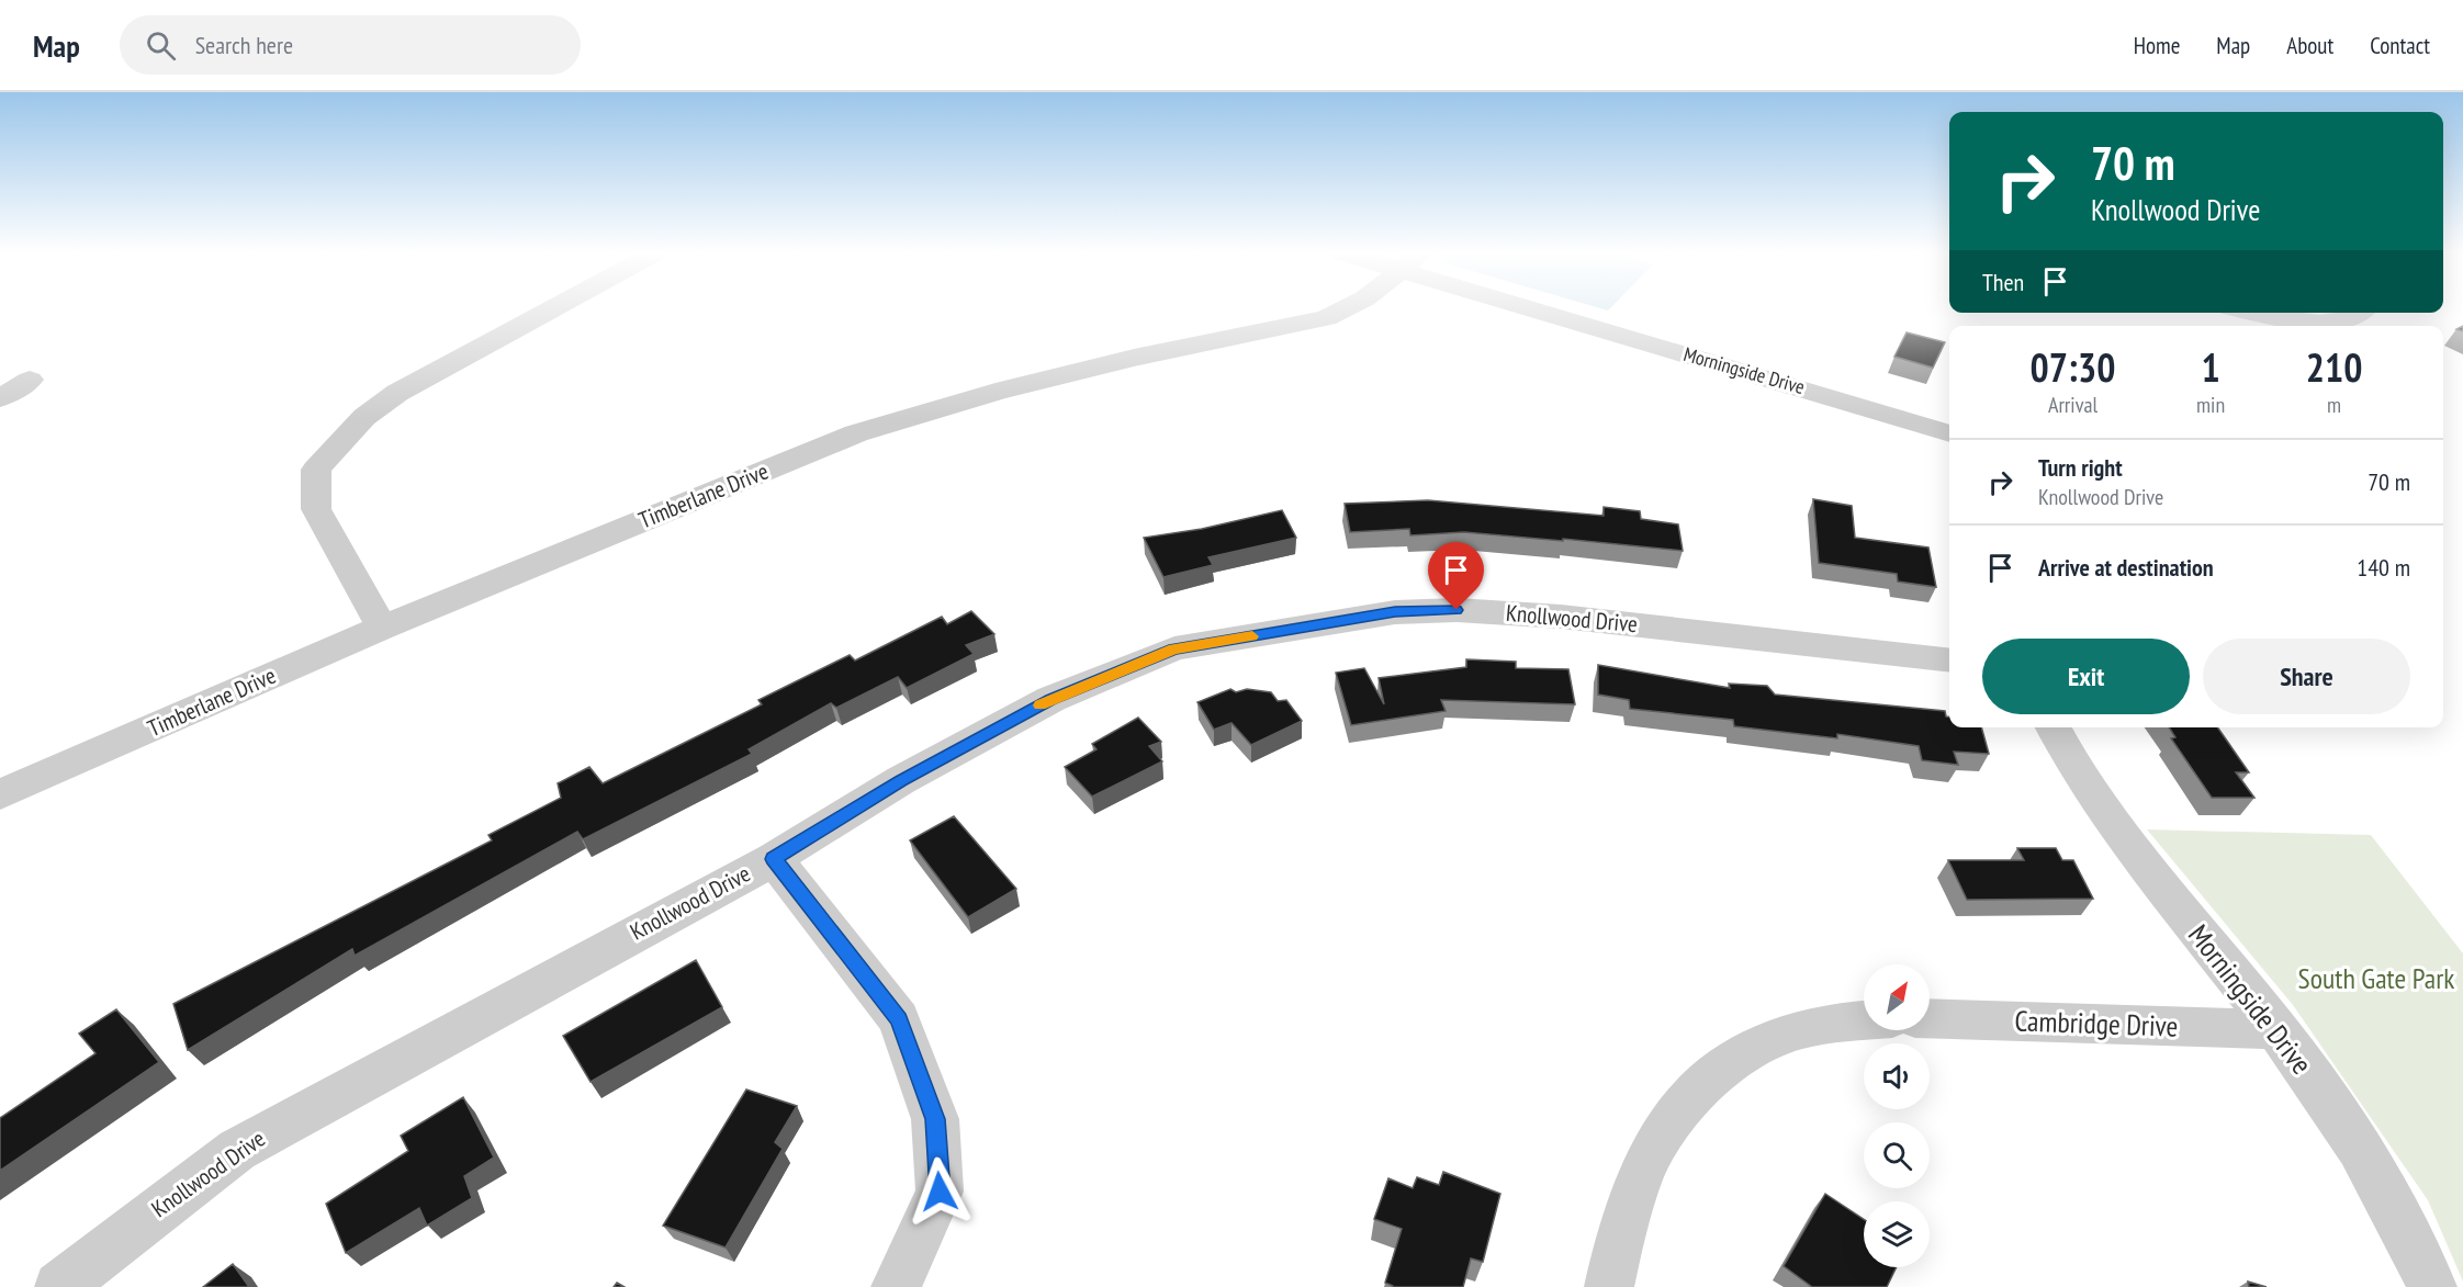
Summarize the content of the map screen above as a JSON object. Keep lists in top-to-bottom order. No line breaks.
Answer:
{"streets":{"street":["Morningside Drive","Timberlane Drive","Knollwood Drive","Cambridge Drive"]},"crossings":[["Morningside Drive","Cambridge Drive"]],"parks":["South Gate Park"],"north":"top right","page":{"header":"Map","search":"Search here","nav":["Home","Map","About","Contact"],"turn":["70 m","Knollwood Drive"],"then":"Then","eta":["07:30","Arrival","1","min","210","m"],"list":[{"name":"Turn right","note":"Knollwood Drive","value":"70 m"},{"name":"Arrive at destination","value":"140 m"}],"buttons":["Exit","Share"]}}
